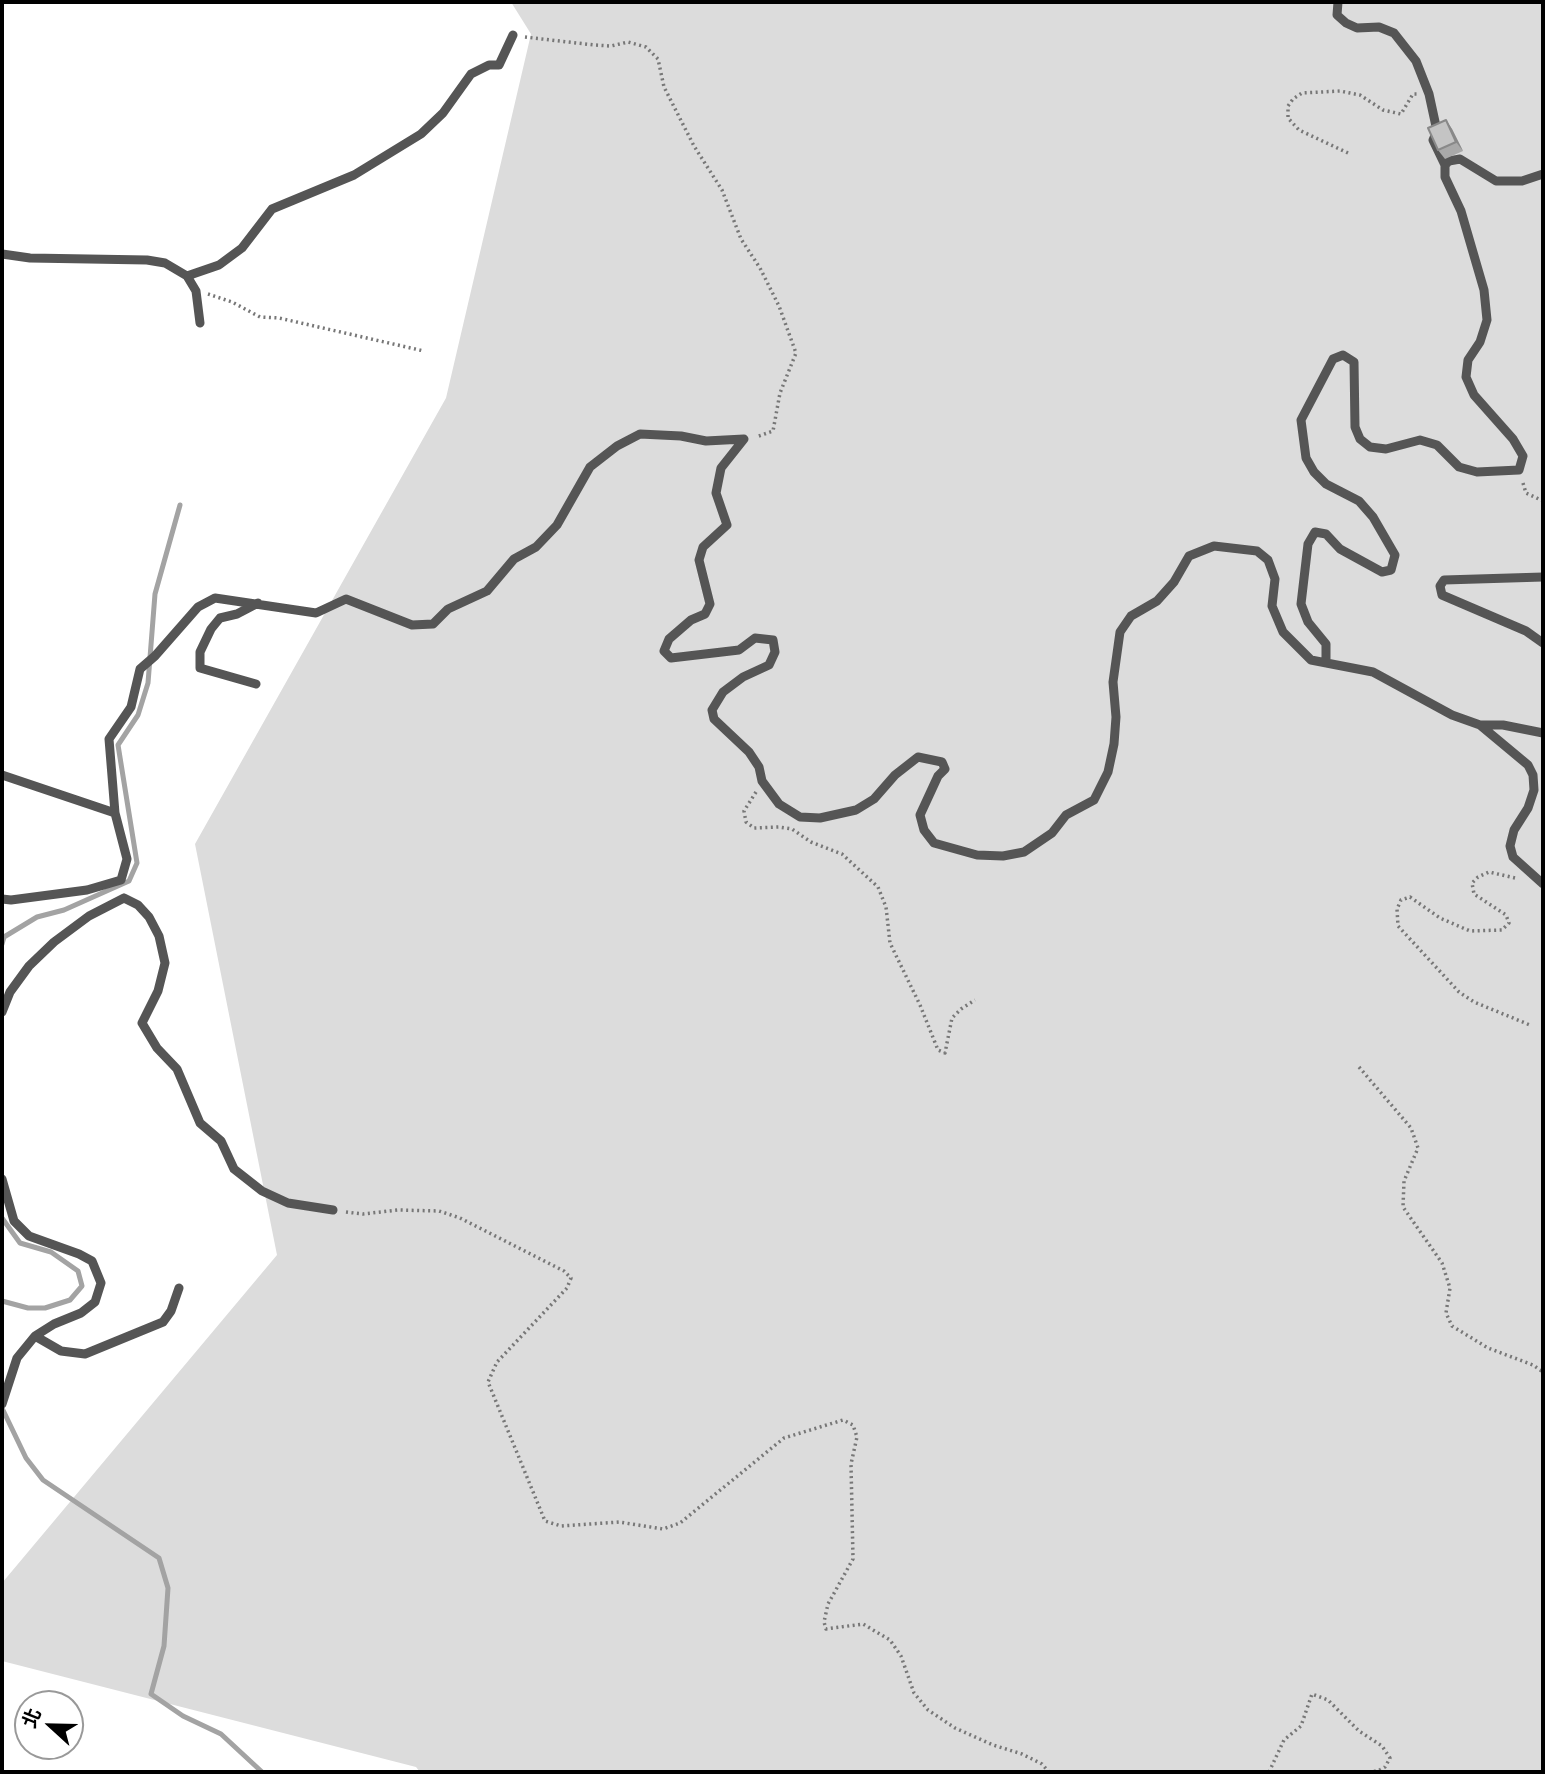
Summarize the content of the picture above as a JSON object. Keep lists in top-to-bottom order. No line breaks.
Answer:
{"north":"left"}
